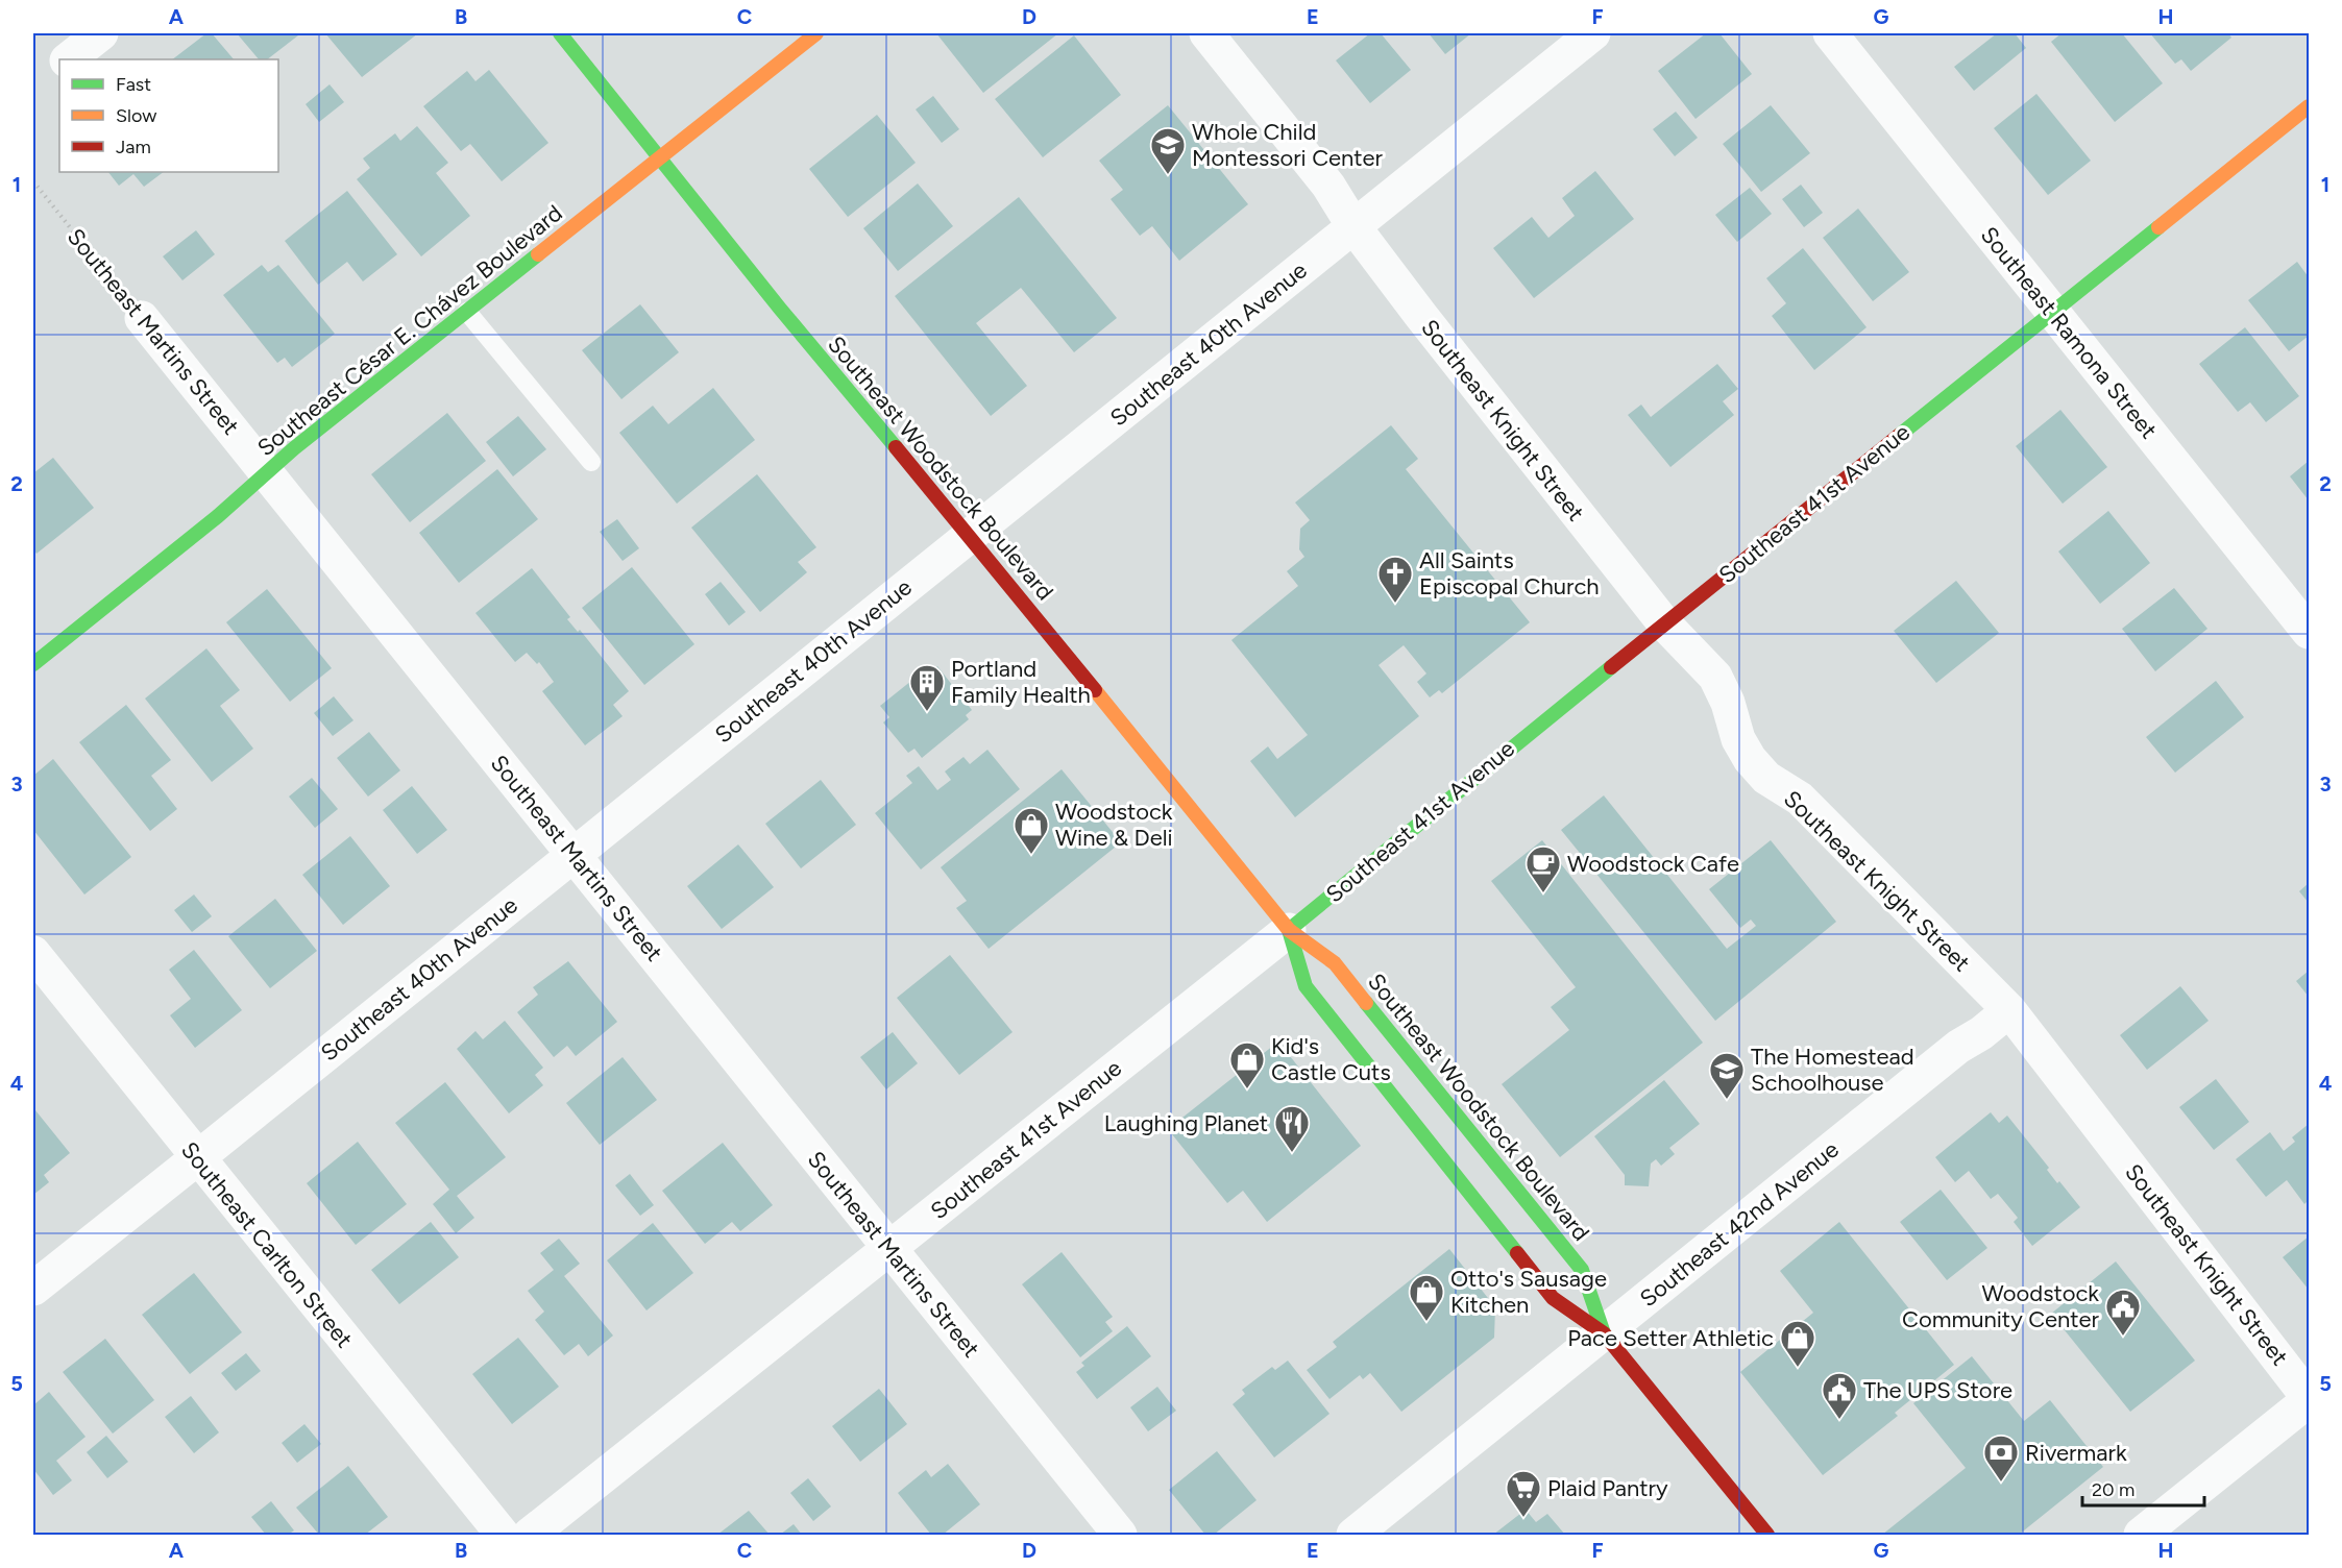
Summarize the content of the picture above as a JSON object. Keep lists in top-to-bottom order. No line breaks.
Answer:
{"streets":{"main road":["Southeast César E. Chávez Boulevard","Southeast Woodstock Boulevard","Southeast 41st Avenue"],"street":["Southeast Martins Street","Southeast Ramona Street","Southeast 40th Avenue","Southeast Knight Street","Southeast 42nd Avenue","Southeast Carlton Street"]},"crossings":[["Southeast César E. Chávez Boulevard","Southeast Martins Street"],["Southeast César E. Chávez Boulevard","Southeast Woodstock Boulevard"],["Southeast Martins Street","Southeast 40th Avenue"],["Southeast Martins Street","Southeast 41st Avenue"],["Southeast Ramona Street","Southeast 41st Avenue"],["Southeast 40th Avenue","Southeast Knight Street"],["Southeast 40th Avenue","Southeast Woodstock Boulevard"],["Southeast 40th Avenue","Southeast Carlton Street"],["Southeast Knight Street","Southeast 41st Avenue"],["Southeast Knight Street","Southeast 42nd Avenue"],["Southeast Woodstock Boulevard","Southeast 41st Avenue"],["Southeast Woodstock Boulevard","Southeast 42nd Avenue"]],"places":{"school or university":["Whole Child Montessori Center","The Homestead Schoolhouse"],"church":["All Saints Episcopal Church"],"building":["Portland Family Health"],"shop":["Woodstock Wine & Deli","Kid's Castle Cuts","Otto's Sausage Kitchen","Pace Setter Athletic"],"cafe":["Woodstock Cafe"],"restaurant":["Laughing Planet"],"public building":["Woodstock Community Center","The UPS Store"],"bank":["Rivermark"],"supermarket":["Plaid Pantry"]},"legend":["Fast","Slow","Jam"],"scale_bar":"20 m","grid":{"columns":["A","B","C","D","E","F","G","H"],"rows":["1","2","3","4","5"]}}
